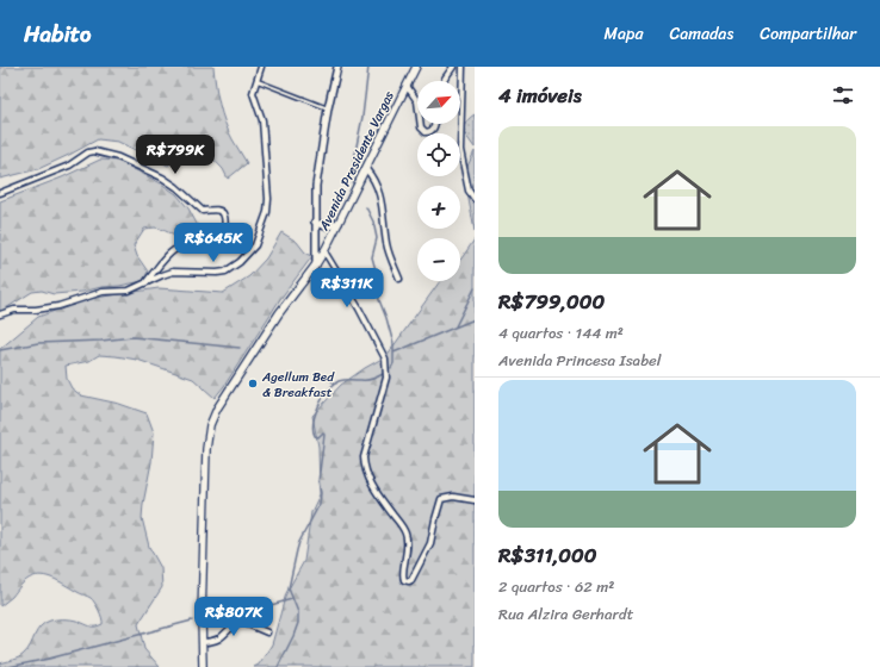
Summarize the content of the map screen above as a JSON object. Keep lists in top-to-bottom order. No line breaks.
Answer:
{"streets":{"main road":["Avenida Presidente Vargas"]},"places":["Agellum Bed & Breakfast"],"north":"top right","page":{"header":"Habito","nav":["Mapa","Camadas","Compartilhar"],"heading":"4 imóveis","map_buttons":["+","−"],"list":[{"name":"R$799,000","note":"4 quartos · 144 m² · Avenida Princesa Isabel"},{"name":"R$311,000","note":"2 quartos · 62 m² · Rua Alzira Gerhardt"}],"price":["R$799K","R$645K","R$311K","R$807K"]}}
